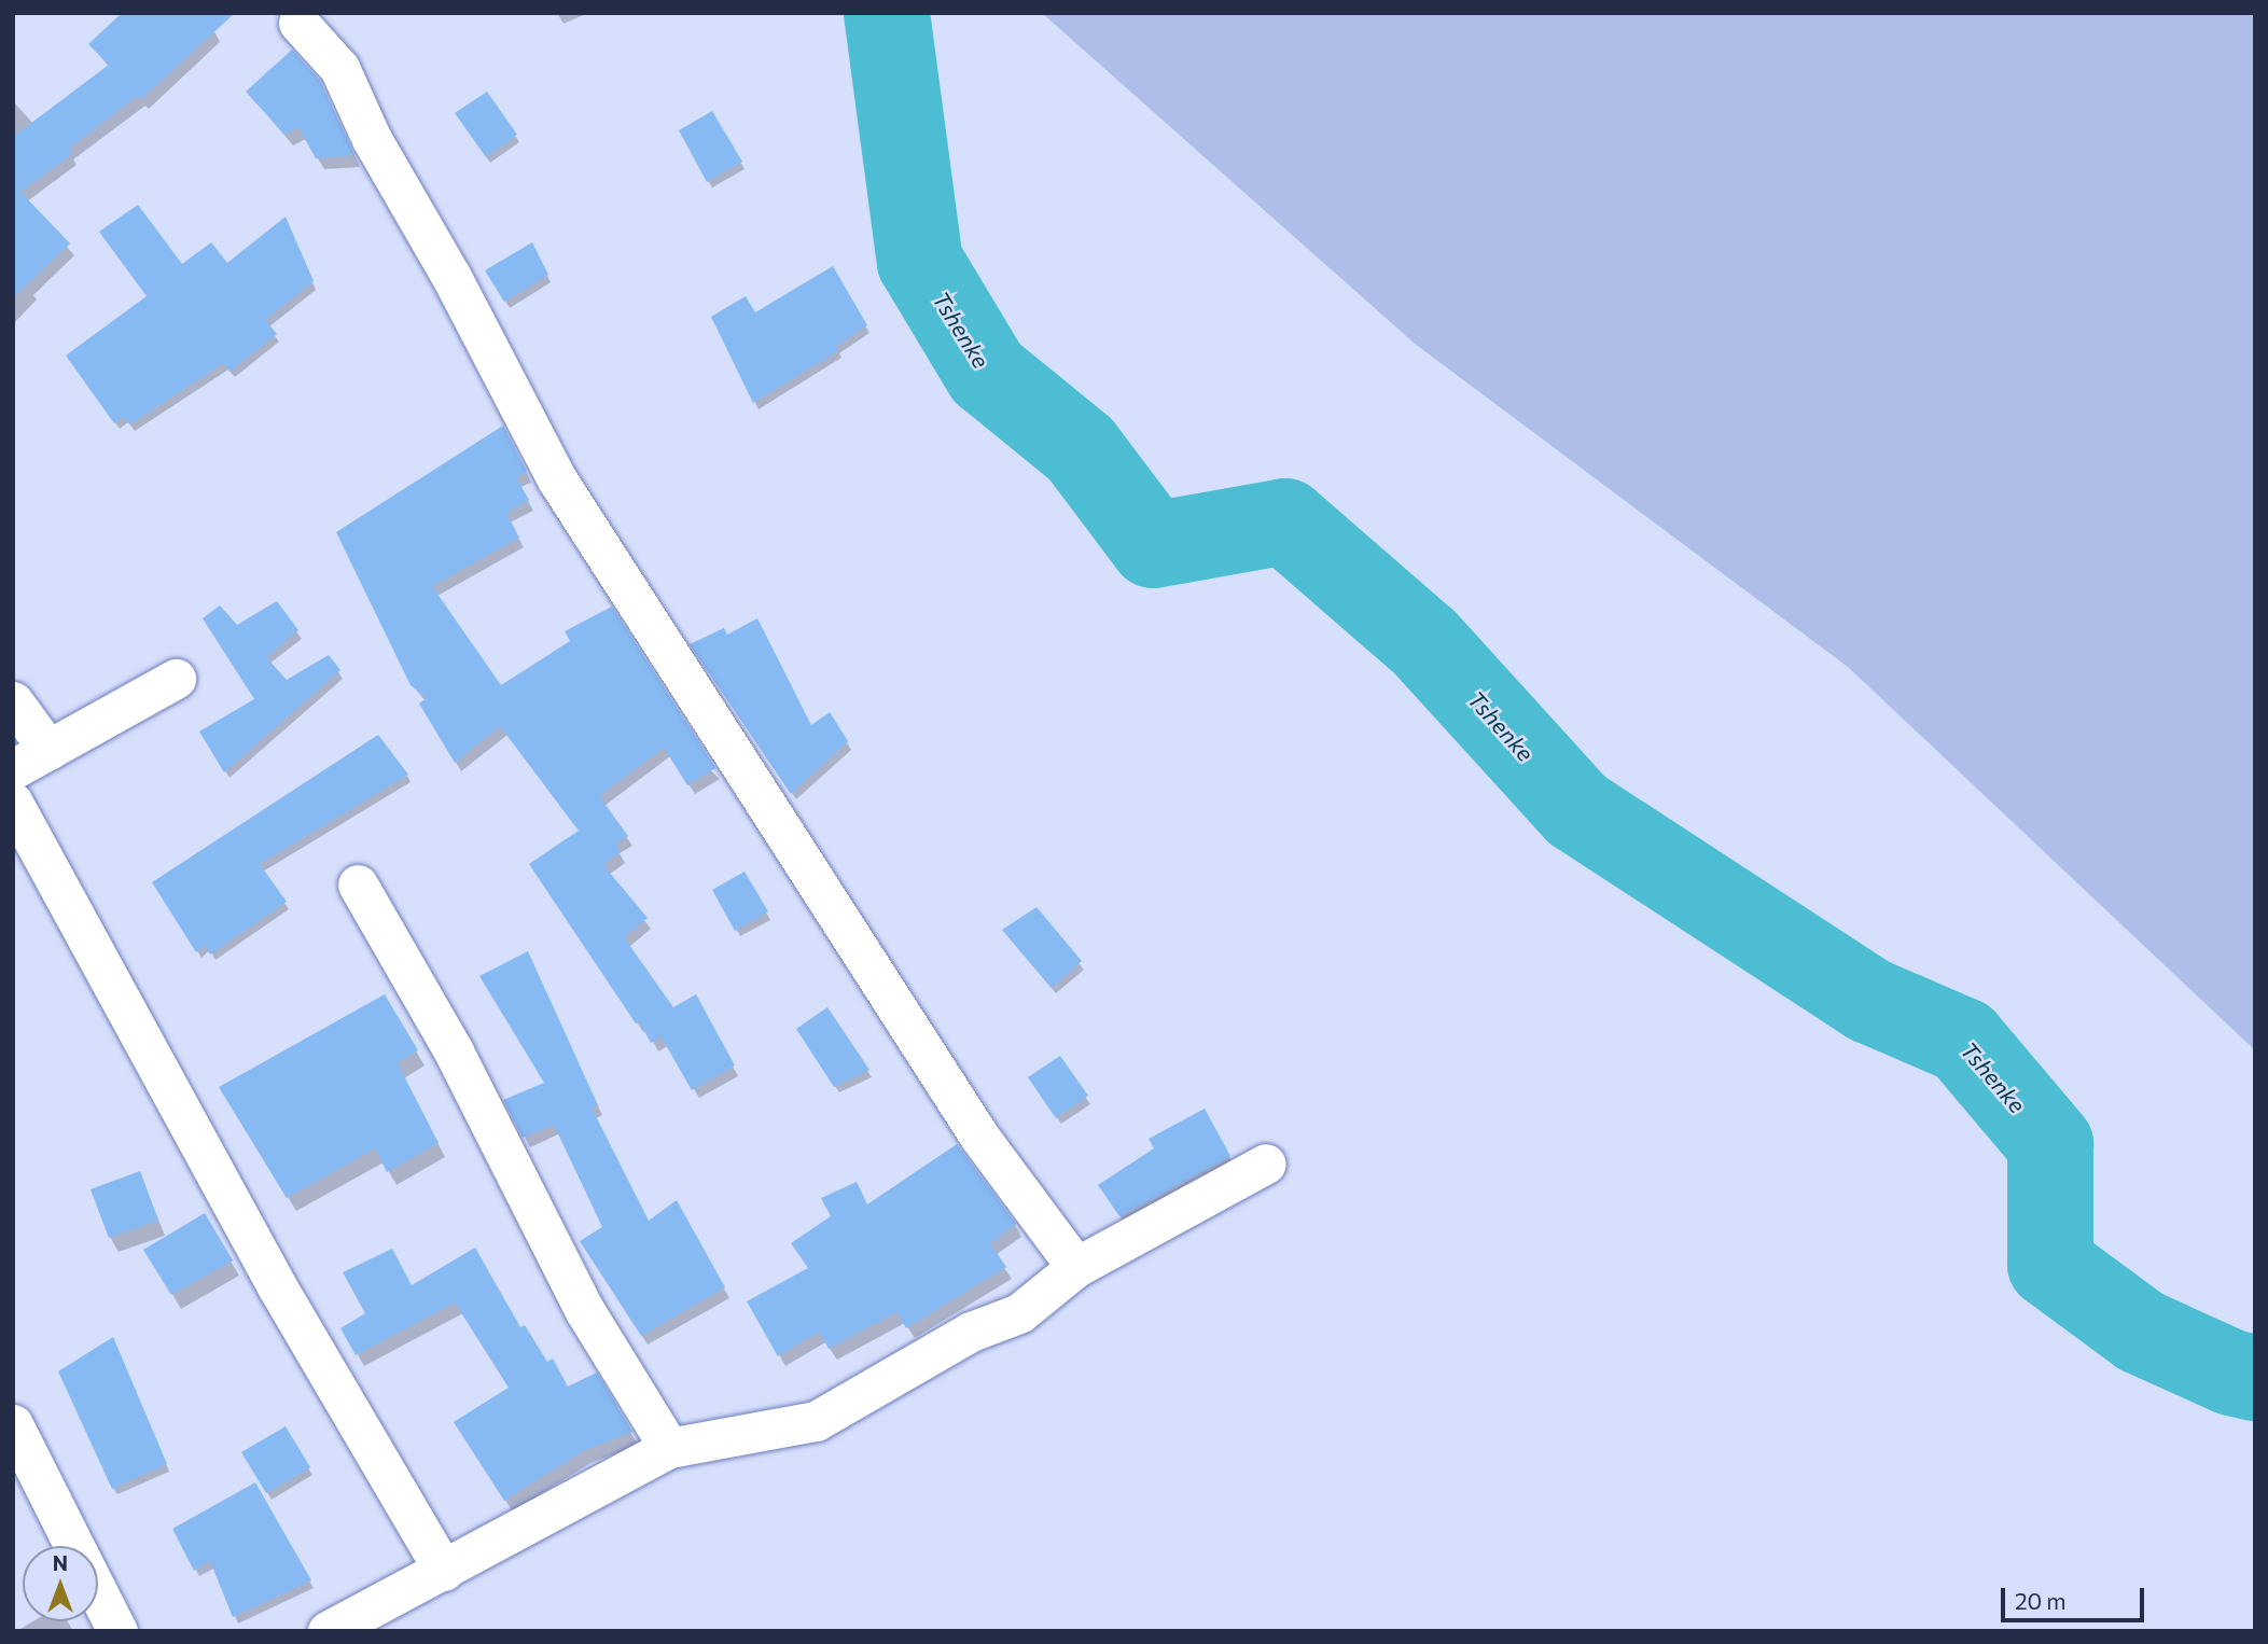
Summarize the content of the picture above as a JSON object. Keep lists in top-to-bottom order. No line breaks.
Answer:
{"water":["Tshenke"],"scale_bar":"20 m","north":"top"}
